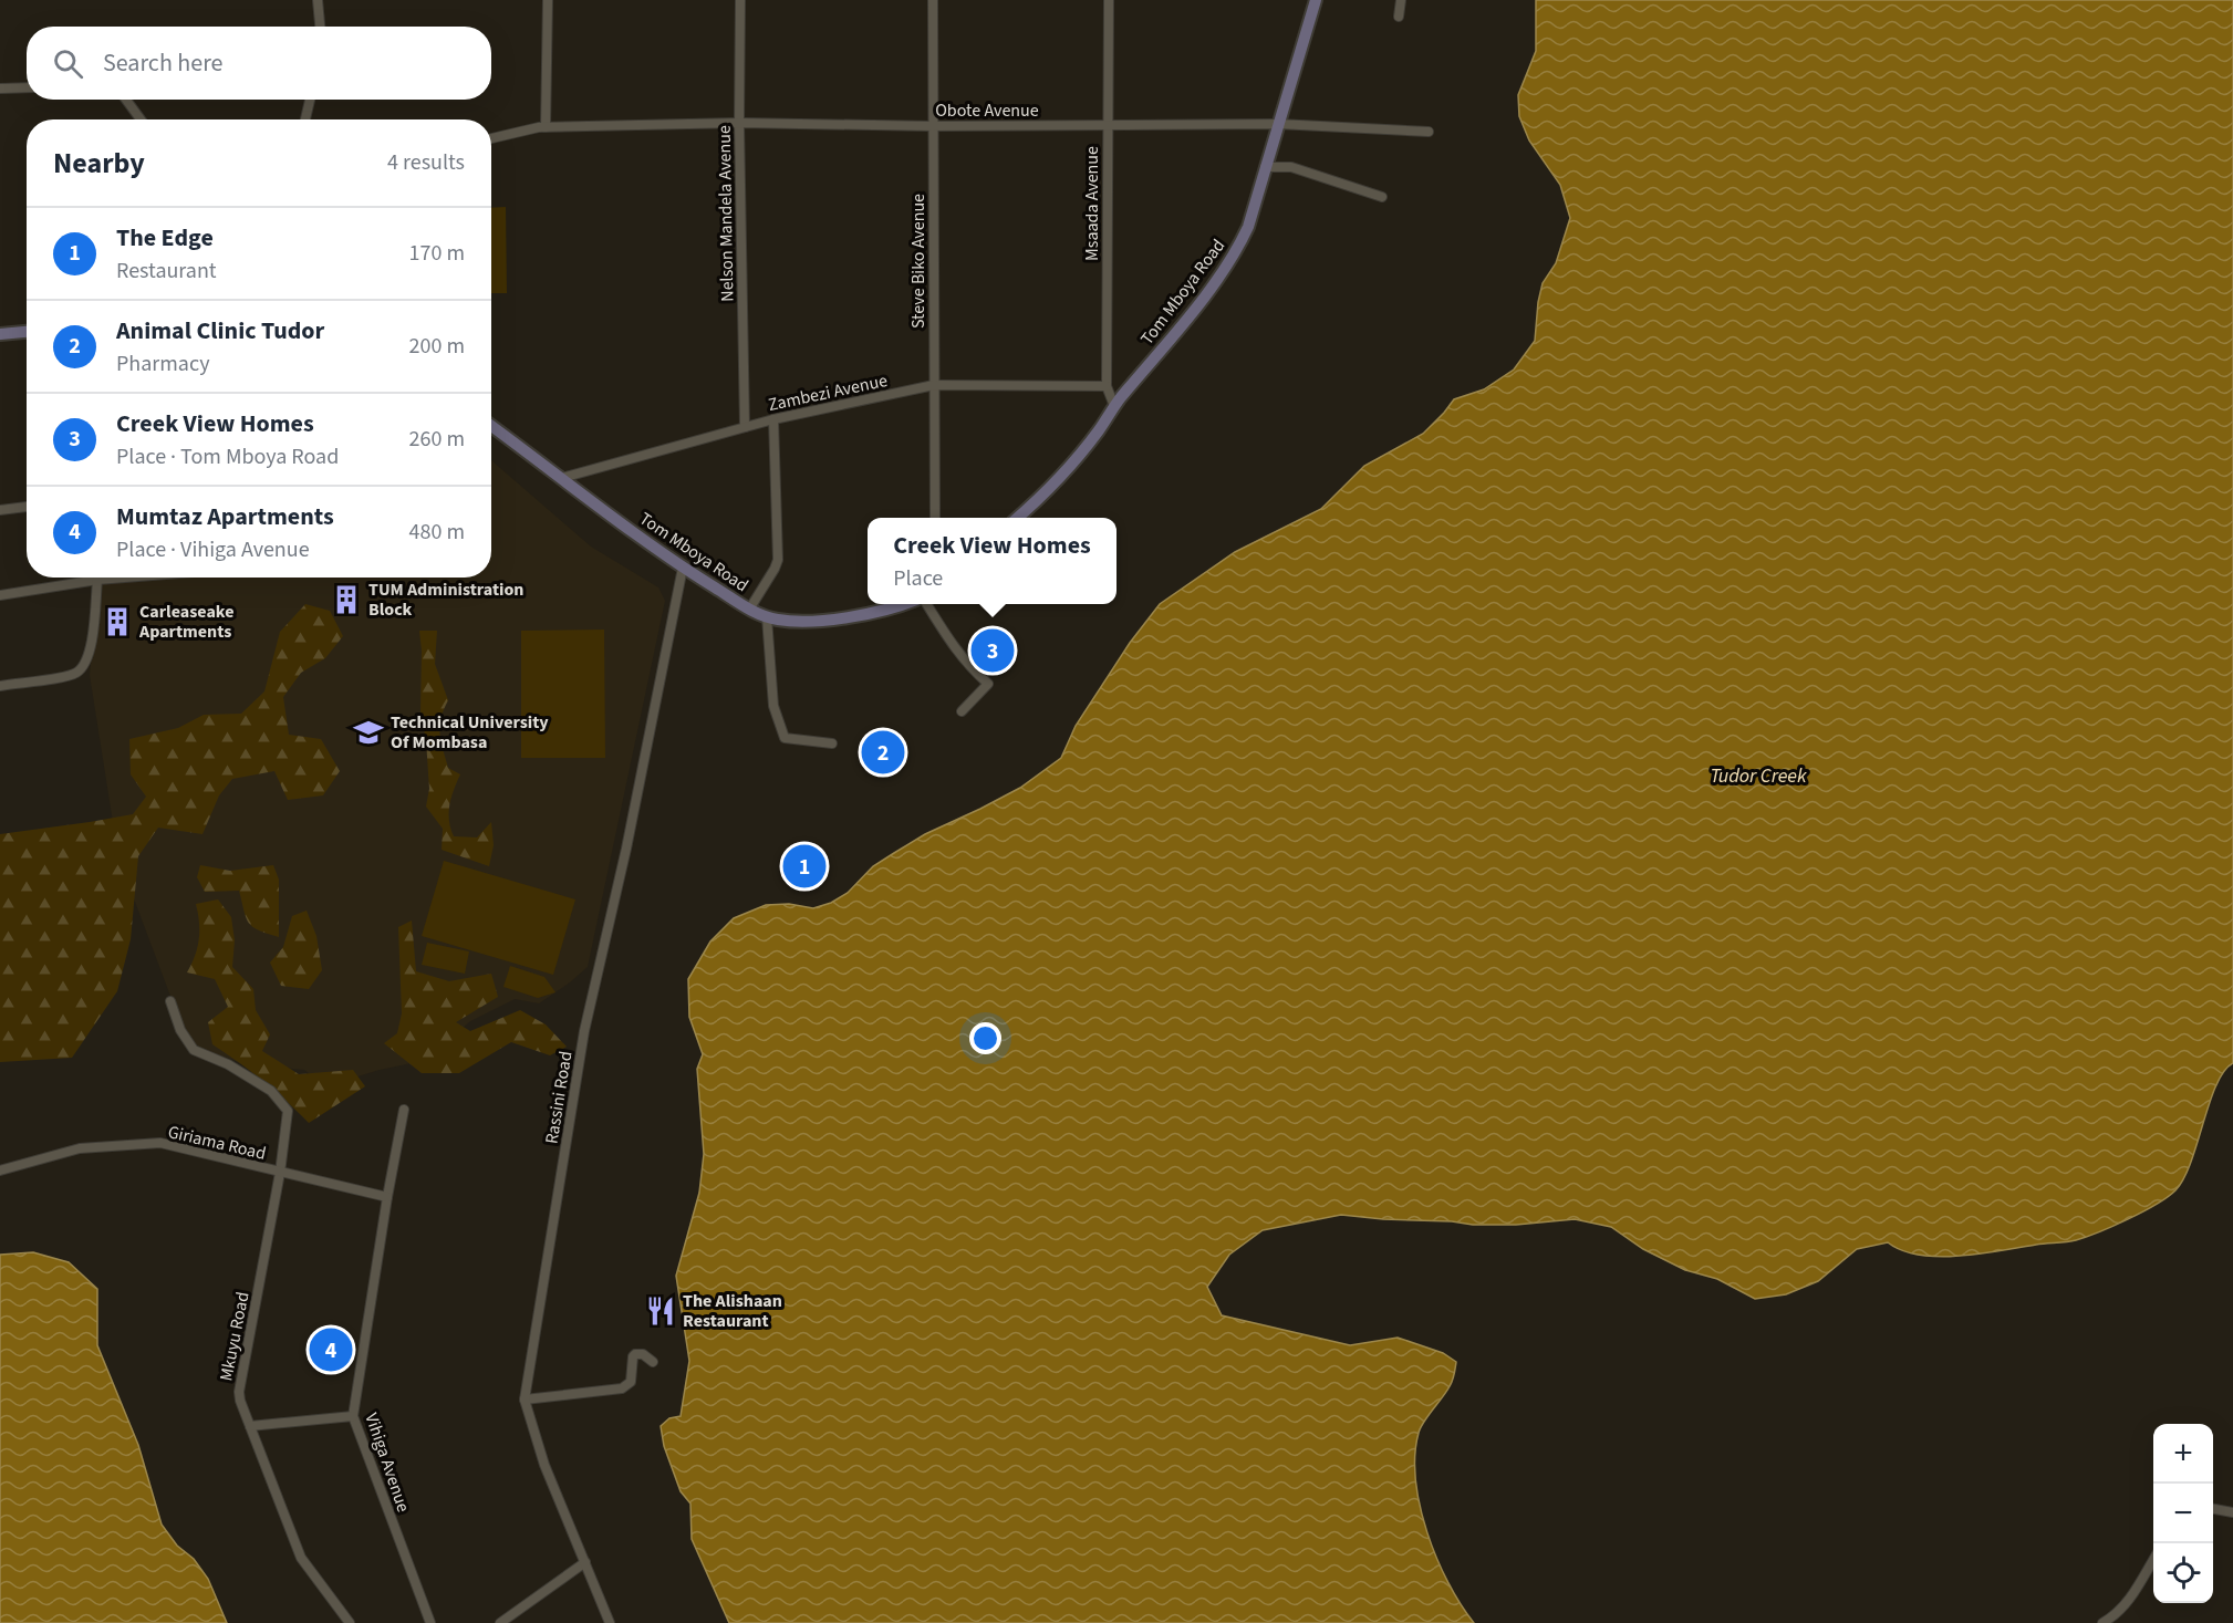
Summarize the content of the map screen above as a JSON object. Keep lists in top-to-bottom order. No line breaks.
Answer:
{"streets":{"main road":["Tom Mboya Road"],"street":["Obote Avenue","Msaada Avenue","Nelson Mandela Avenue","Steve Biko Avenue","Zambezi Avenue","Rassini Road","Giriama Road","Mkuyu Road","Vihiga Avenue"]},"crossings":[["Obote Avenue","Msaada Avenue"],["Obote Avenue","Nelson Mandela Avenue"],["Obote Avenue","Steve Biko Avenue"],["Obote Avenue","Tom Mboya Road"],["Msaada Avenue","Tom Mboya Road"],["Msaada Avenue","Zambezi Avenue"],["Nelson Mandela Avenue","Zambezi Avenue"],["Steve Biko Avenue","Zambezi Avenue"],["Tom Mboya Road","Zambezi Avenue"],["Tom Mboya Road","Rassini Road"],["Giriama Road","Mkuyu Road"],["Giriama Road","Vihiga Avenue"]],"water":["Tudor Creek"],"places":{"building":["TUM Administration Block","Carleaseake Apartments"],"school or university":["Technical University Of Mombasa"],"restaurant":["The Alishaan Restaurant"]},"page":{"search":"Search here","heading":["Nearby","4 results"],"list":[{"mark":"1","name":"The Edge","note":"Restaurant","value":"170 m"},{"mark":"2","name":"Animal Clinic Tudor","note":"Pharmacy","value":"200 m"},{"mark":"3","name":"Creek View Homes","note":"Place · Tom Mboya Road","value":"260 m"},{"mark":"4","name":"Mumtaz Apartments","note":"Place · Vihiga Avenue","value":"480 m"}],"popup":["Creek View Homes","Place"],"pins":["3","2","1","4"],"map_buttons":["+","−"]}}
